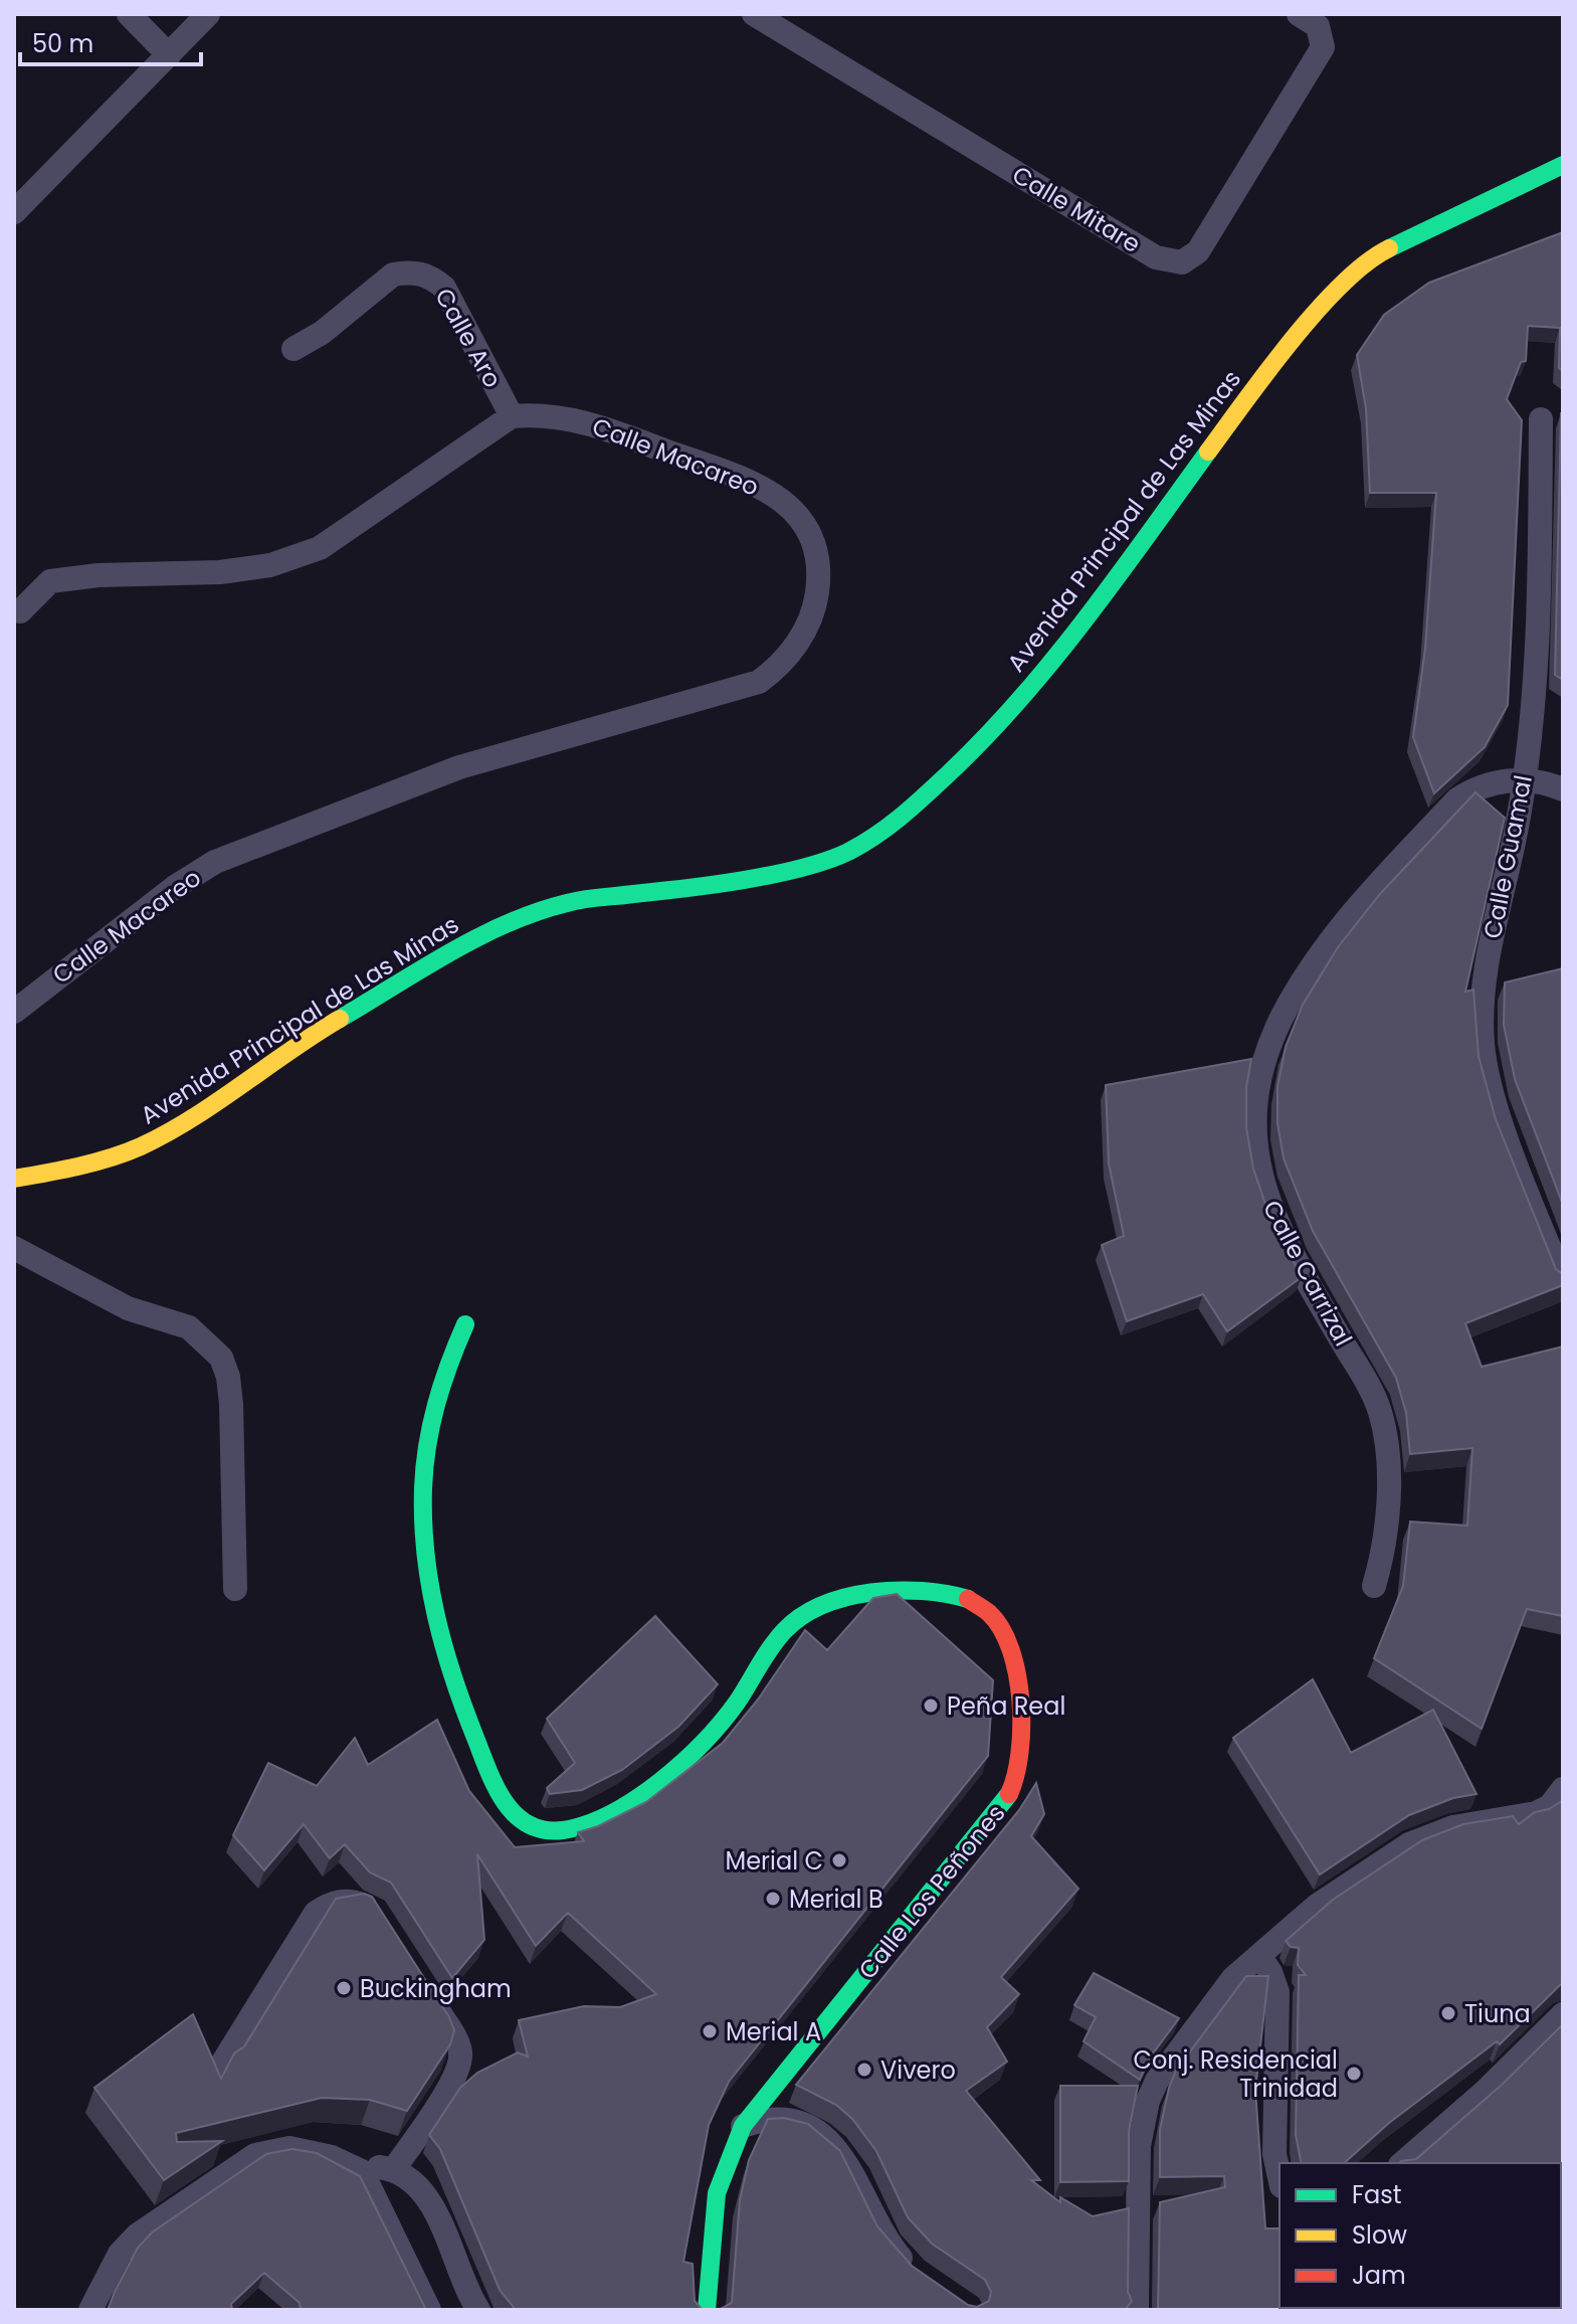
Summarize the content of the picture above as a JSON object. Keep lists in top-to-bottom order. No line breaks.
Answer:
{"streets":{"street":["Calle Mitare","Calle Aro","Calle Macareo","Avenida Principal de Las Minas","Calle Guamal","Calle Carrizal","Calle Los Peñones"]},"crossings":[["Calle Aro","Calle Macareo"],["Calle Guamal","Calle Carrizal"]],"places":["Peña Real","Merial C","Merial B","Buckingham","Tiuna","Merial A","Vivero","Conj. Residencial Trinidad"],"legend":["Fast","Slow","Jam"],"scale_bar":"50 m"}
